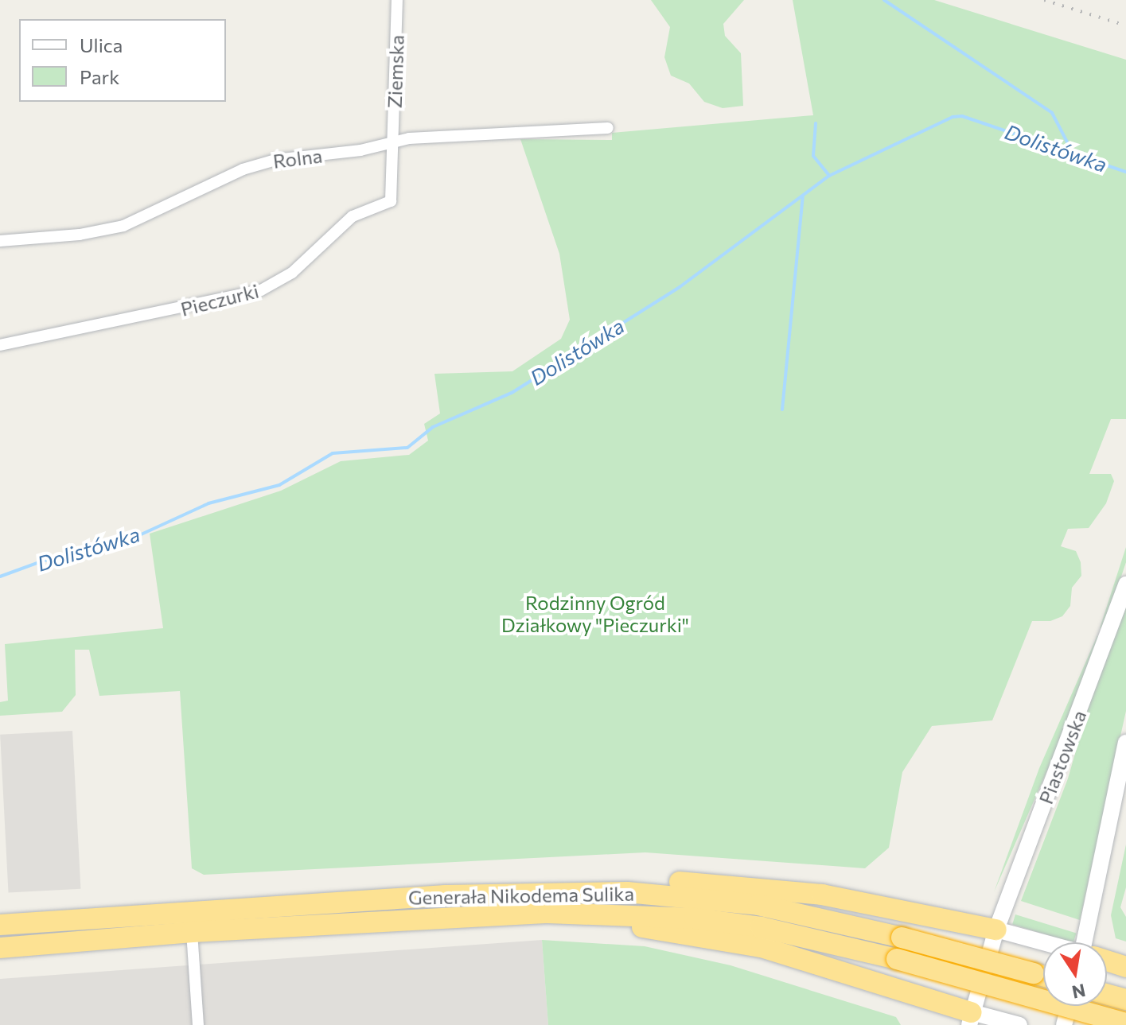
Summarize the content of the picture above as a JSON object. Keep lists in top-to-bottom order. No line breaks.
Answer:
{"streets":{"highway":["Generała Nikodema Sulika"],"main road":["Piastowska"],"street":["Ziemska","Rolna","Pieczurki"]},"crossings":[["Ziemska","Rolna"],["Ziemska","Pieczurki"],["Rolna","Pieczurki"]],"water":["Dolistówka"],"parks":["Rodzinny Ogród Działkowy \"Pieczurki\""],"legend":["Ulica","Park"],"north":"bottom"}
